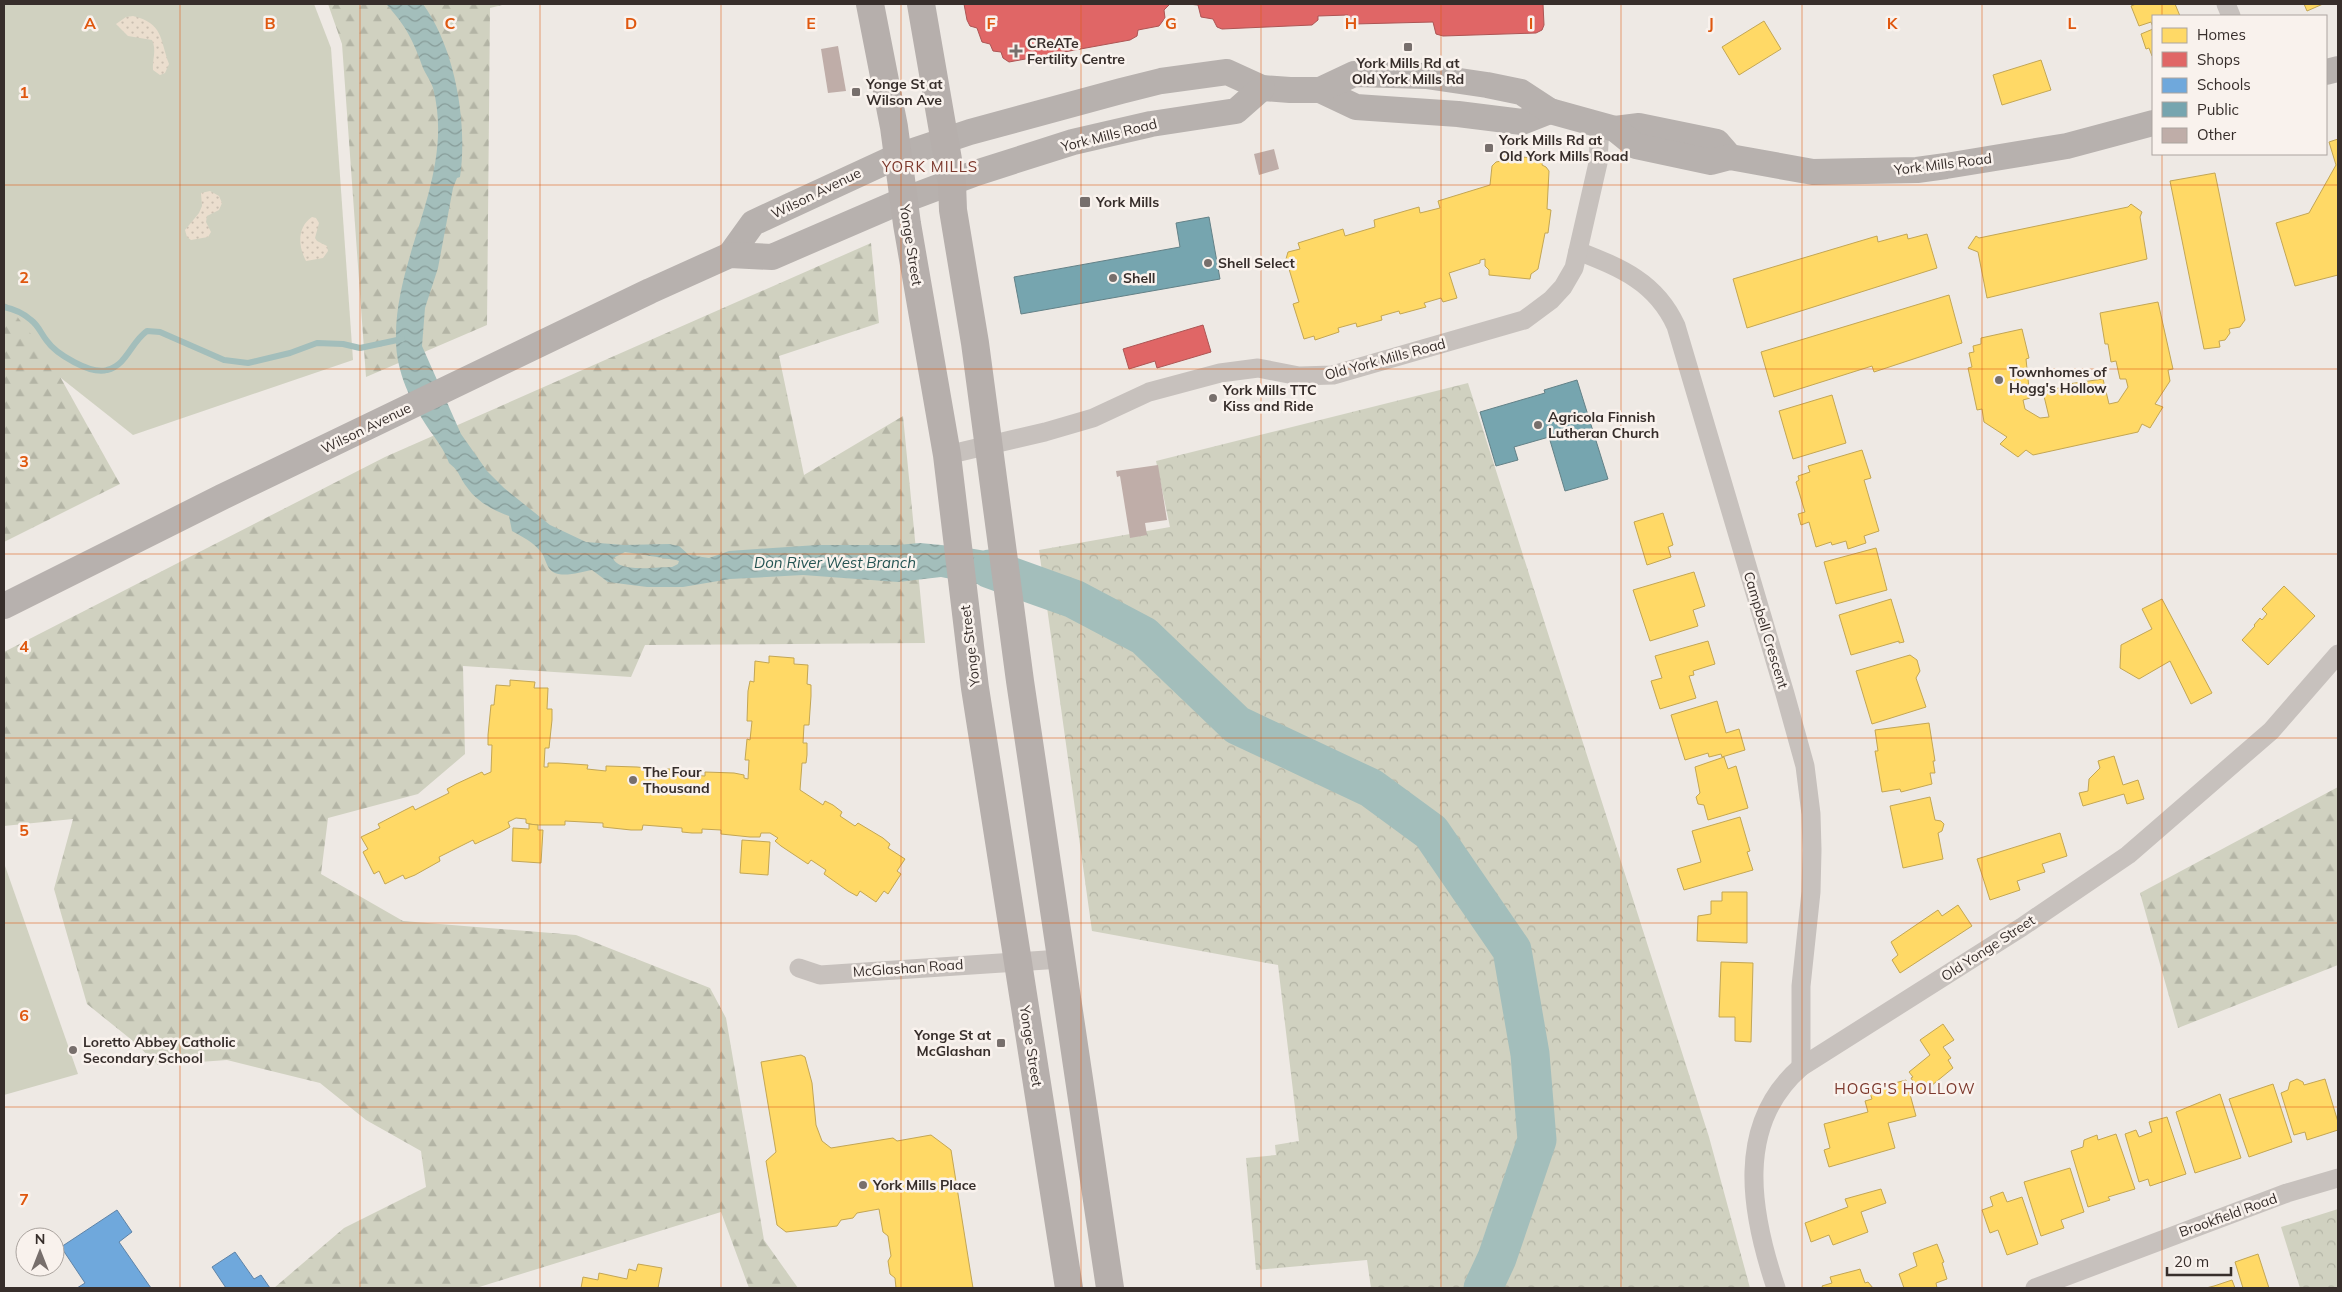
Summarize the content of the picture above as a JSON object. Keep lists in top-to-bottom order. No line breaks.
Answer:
{"streets":{"main road":["York Mills Road","Wilson Avenue","Yonge Street"],"street":["Old York Mills Road","Campbell Crescent","Old Yonge Street","McGlashan Road","Brookfield Road"]},"crossings":[["York Mills Road","Wilson Avenue"],["York Mills Road","Old York Mills Road"],["Wilson Avenue","Yonge Street"],["Yonge Street","Old York Mills Road"],["Yonge Street","McGlashan Road"],["Old York Mills Road","Campbell Crescent"],["Campbell Crescent","Old Yonge Street"]],"districts":["YORK MILLS","HOGG'S HOLLOW"],"water":["Don River West Branch"],"places":{"transit":["York Mills Rd at Old York Mills Rd","Yonge St at Wilson Ave","York Mills Rd at Old York Mills Road","York Mills","Yonge St at McGlashan"],"health":["CReATe Fertility Centre"],"other":["Shell Select","Shell","Townhomes of Hogg's Hollow","York Mills TTC Kiss and Ride","Agricola Finnish Lutheran Church","The Four Thousand","Loretto Abbey Catholic Secondary School","York Mills Place"]},"legend":["Homes","Shops","Schools","Public","Other"],"scale_bar":"20 m","north":"top","grid":{"columns":["A","B","C","D","E","F","G","H","I","J","K","L"],"rows":["1","2","3","4","5","6","7"]}}
